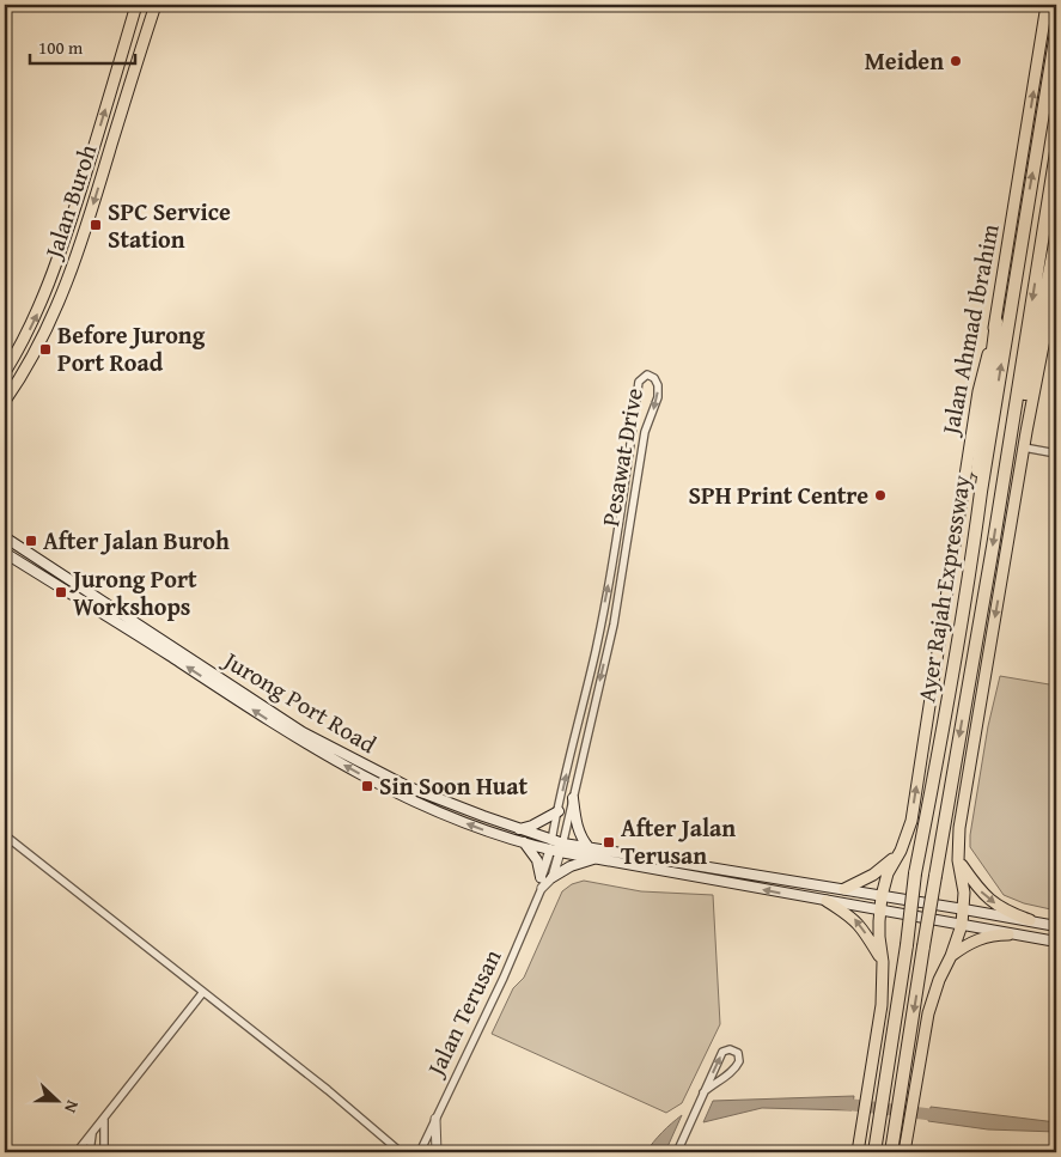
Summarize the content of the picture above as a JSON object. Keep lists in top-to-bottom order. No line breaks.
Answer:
{"streets":{"highway":["Ayer Rajah Expressway"],"main road":["Jalan Buroh","Jalan Ahmad Ibrahim","Jurong Port Road"],"street":["Pesawat Drive","Jalan Terusan"]},"crossings":[["Jalan Ahmad Ibrahim","Jurong Port Road"],["Pesawat Drive","Jurong Port Road"]],"places":{"other":["Meiden","SPH Print Centre"],"transit":["SPC Service Station","Before Jurong Port Road","After Jalan Buroh","Jurong Port Workshops","Sin Soon Huat","After Jalan Terusan"]},"scale_bar":"100 m","north":"right"}
